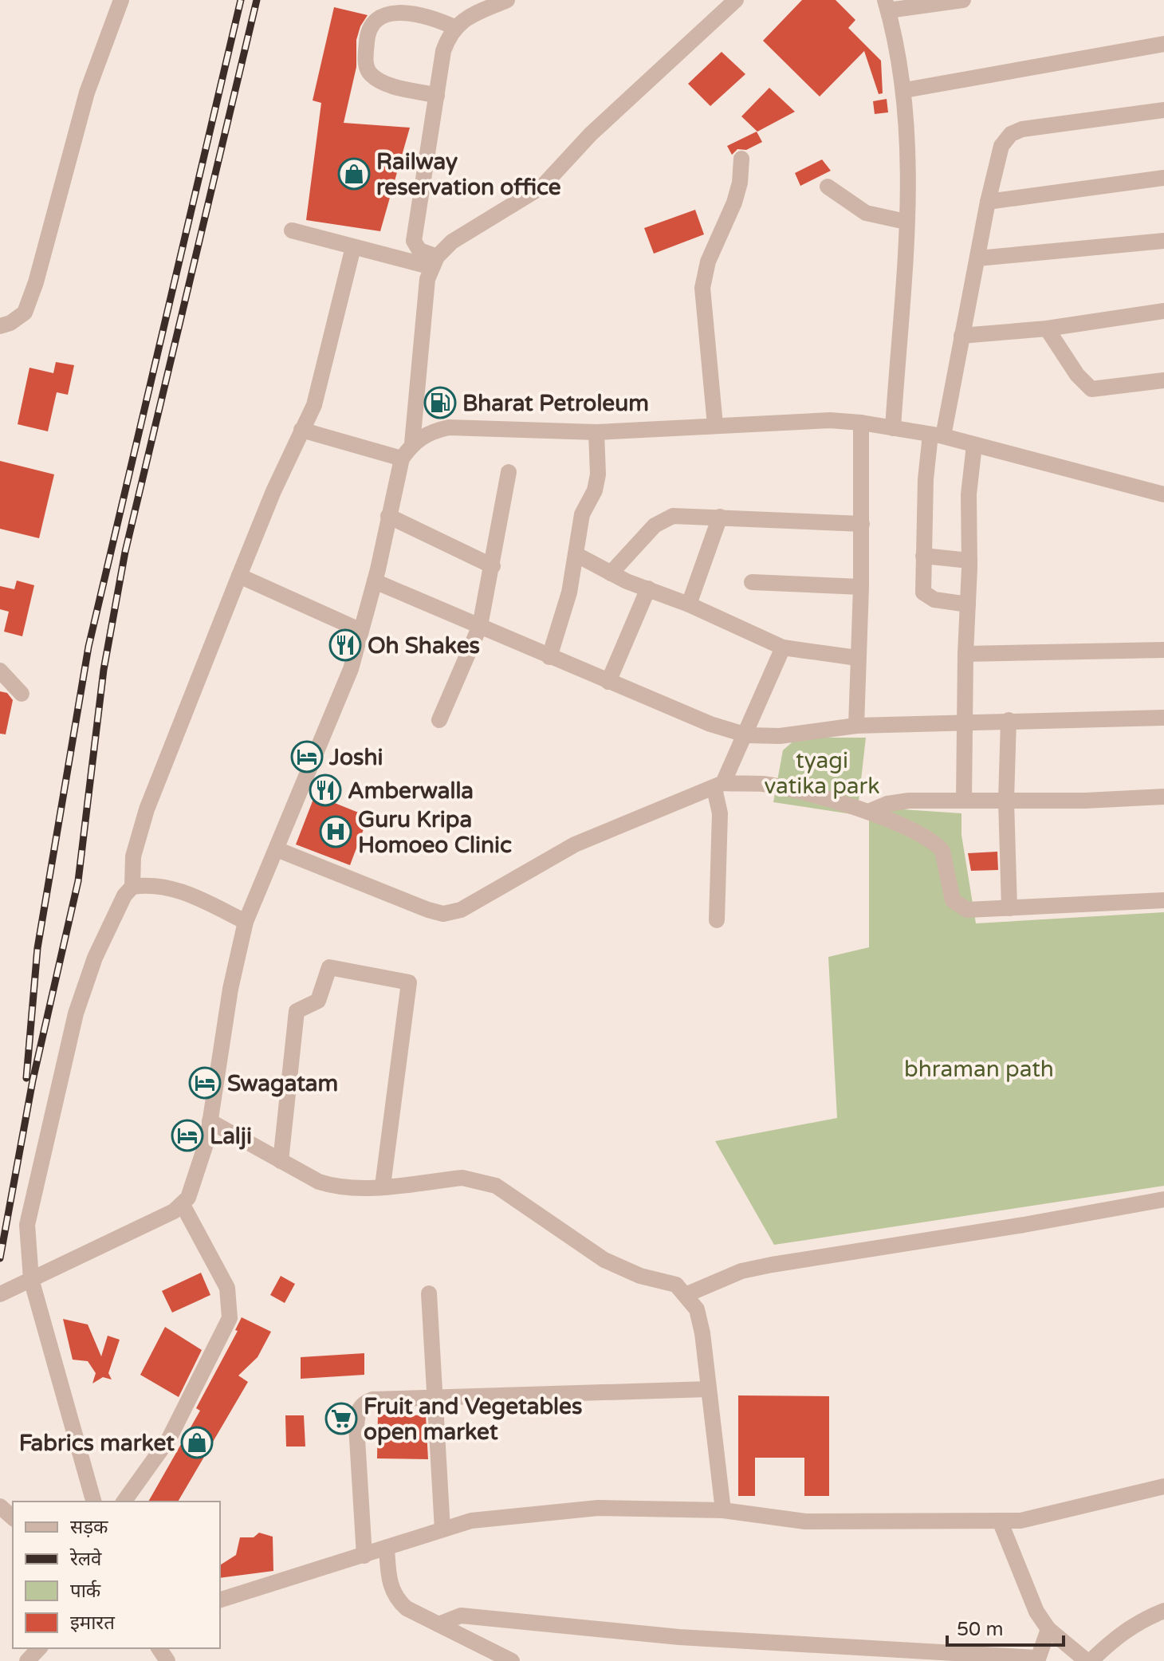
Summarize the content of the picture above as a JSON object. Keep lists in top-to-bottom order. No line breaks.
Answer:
{"parks":["tyagi vatika park","bhraman path"],"places":{"shop":["Railway reservation office","Fabrics market"],"fuel station":["Bharat Petroleum"],"restaurant":["Oh Shakes","Amberwalla"],"hotel":["Joshi","Swagatam","Lalji"],"hospital":["Guru Kripa Homoeo Clinic"],"supermarket":["Fruit and Vegetables open market"]},"legend":["सड़क","रेलवे","पार्क","इमारत"],"scale_bar":"50 m"}
